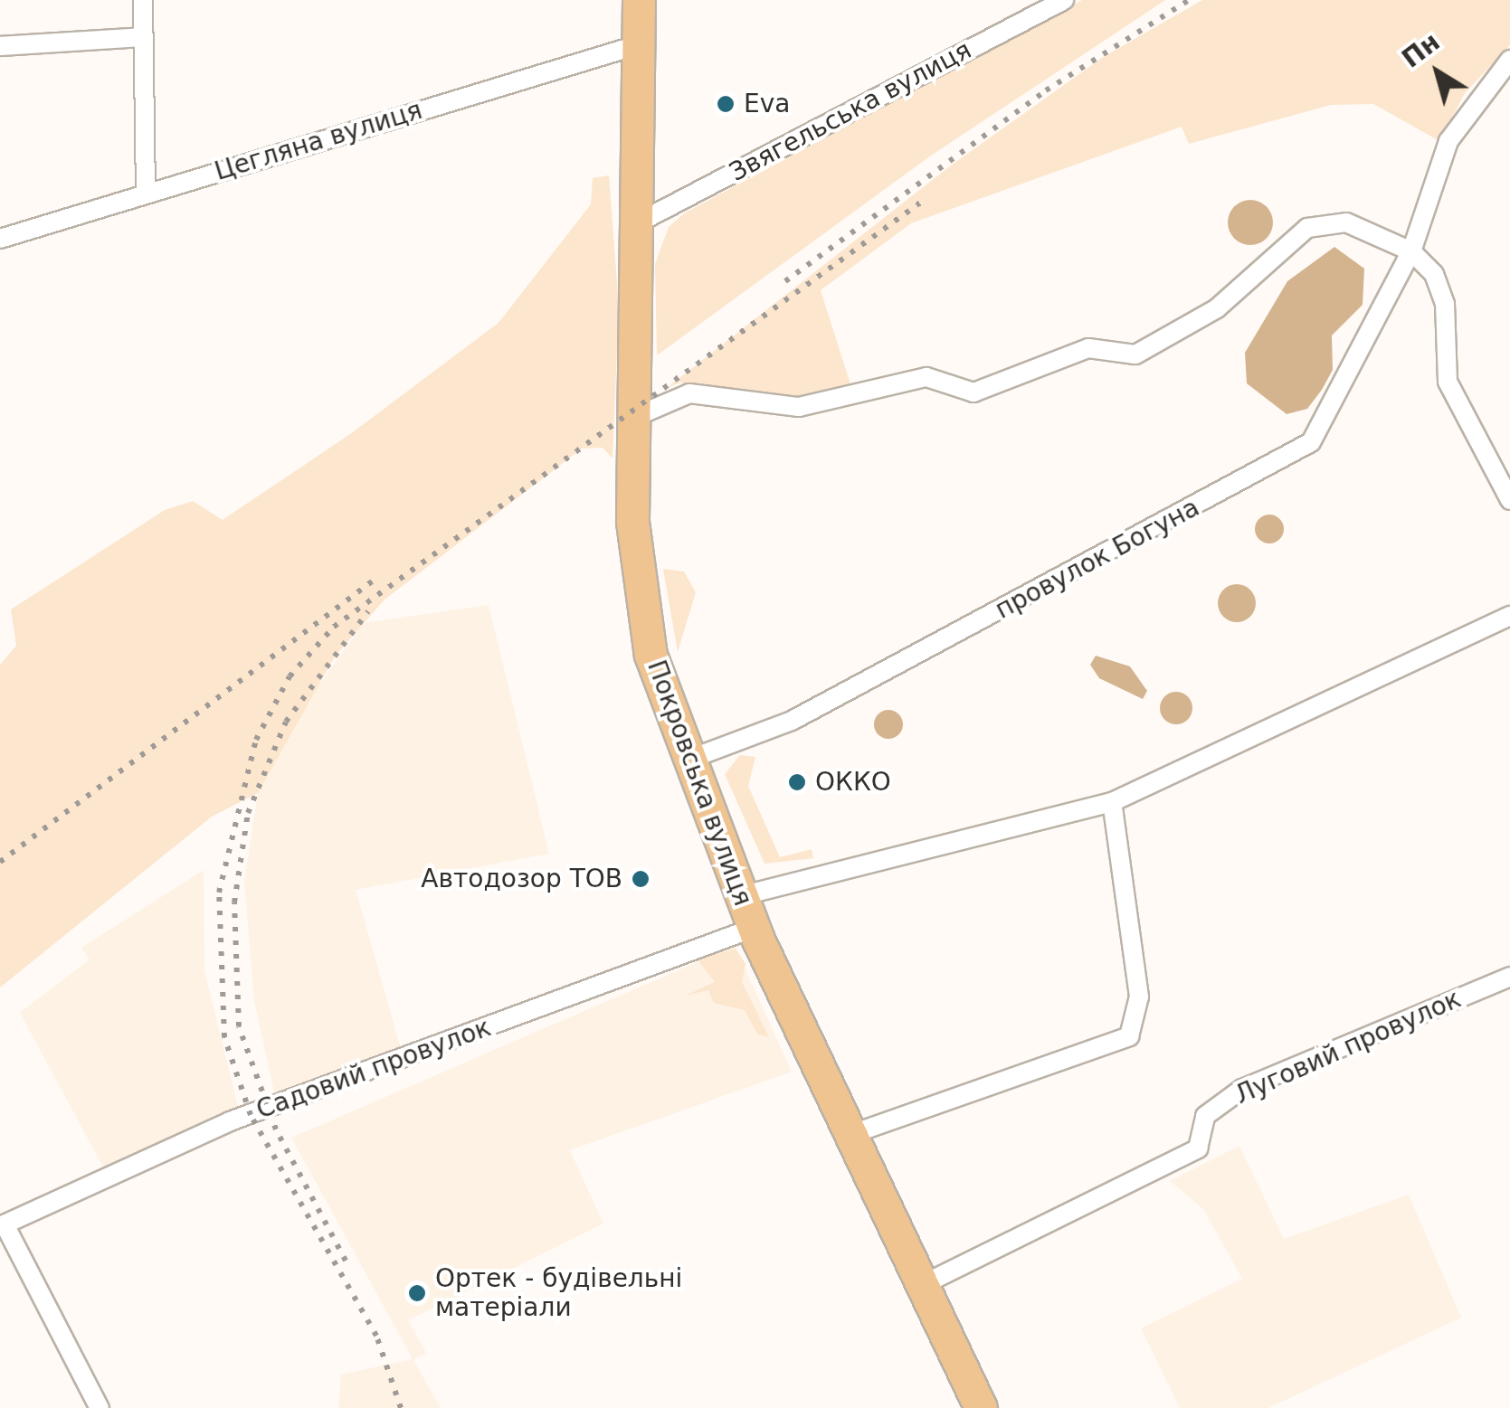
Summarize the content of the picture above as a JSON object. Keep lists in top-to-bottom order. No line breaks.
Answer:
{"streets":{"highway":["Покровська вулиця"],"street":["Звягельська вулиця","Цегляна вулиця","провулок Богуна","Луговий провулок","Садовий провулок"]},"crossings":[["Звягельська вулиця","Покровська вулиця"],["Цегляна вулиця","Покровська вулиця"],["провулок Богуна","Покровська вулиця"],["Покровська вулиця","Луговий провулок"],["Покровська вулиця","Садовий провулок"]],"places":["Eva","ОККО","Автодозор ТОВ","Ортек - будівельні матеріали"],"north":"top left"}
